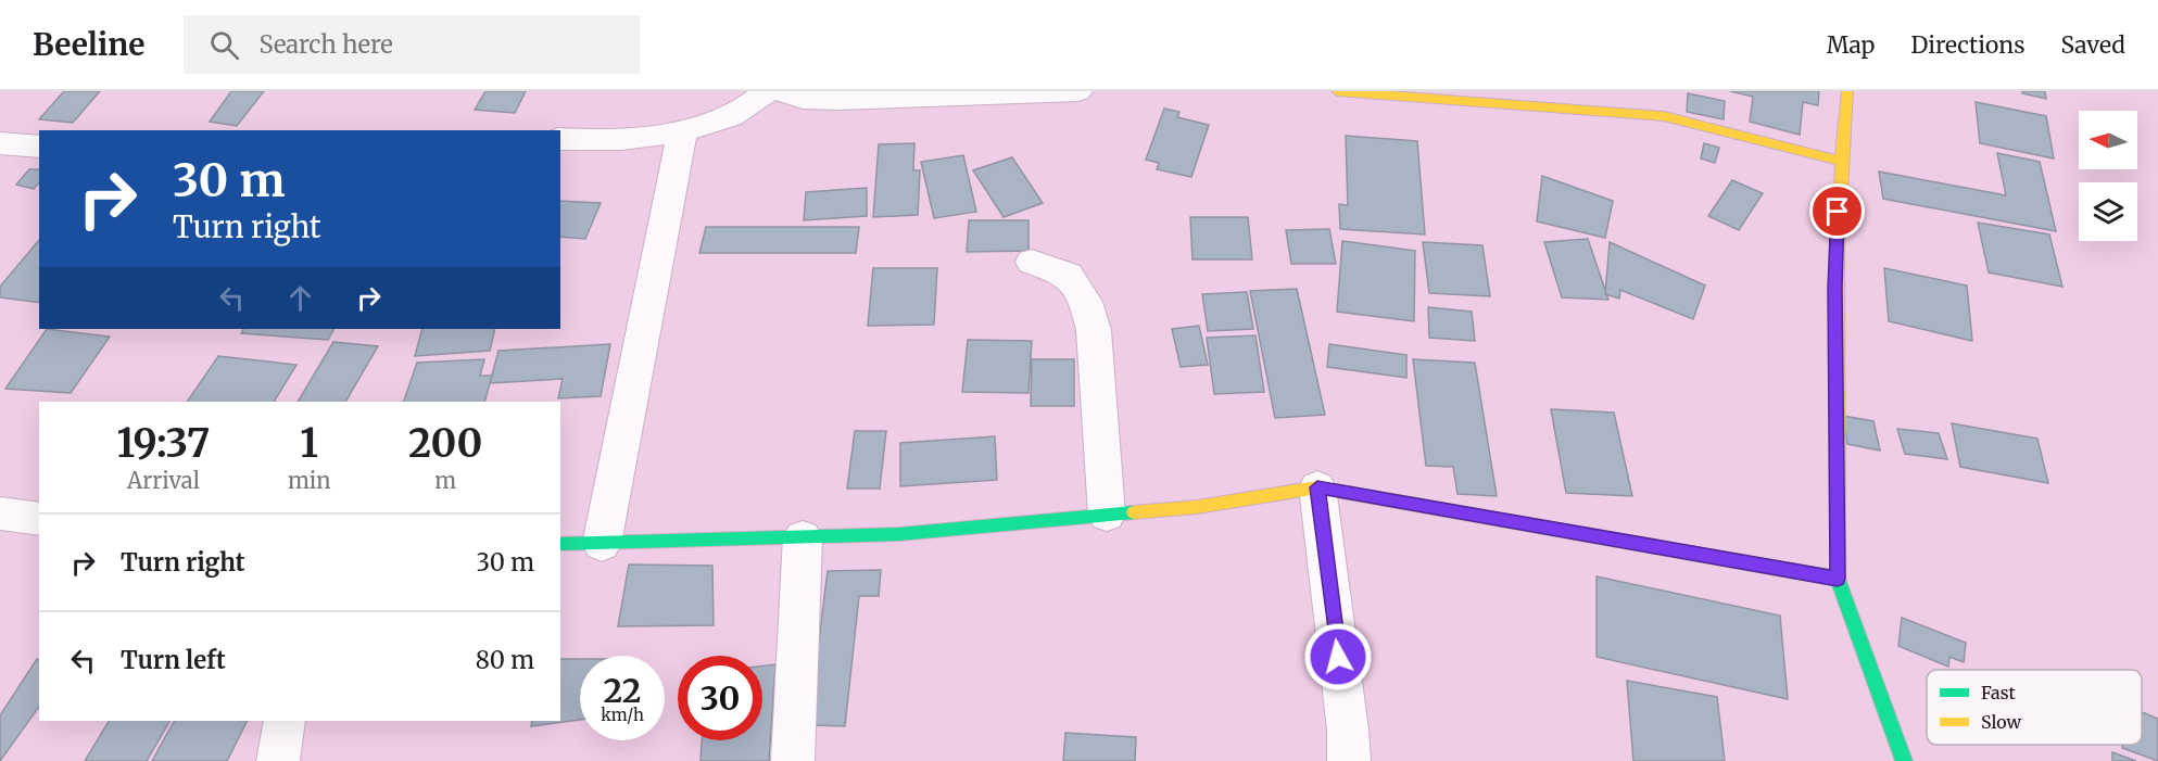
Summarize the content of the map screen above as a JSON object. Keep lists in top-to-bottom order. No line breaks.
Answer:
{"legend":["Fast","Slow"],"north":"left","page":{"header":"Beeline","search":"Search here","nav":["Map","Directions","Saved"],"turn":["30 m","Turn right"],"eta":["19:37","Arrival","1","min","200","m"],"list":[{"name":"Turn right","value":"30 m"},{"name":"Turn left","value":"80 m"}],"speed":"22 km/h","limit":"30"}}
